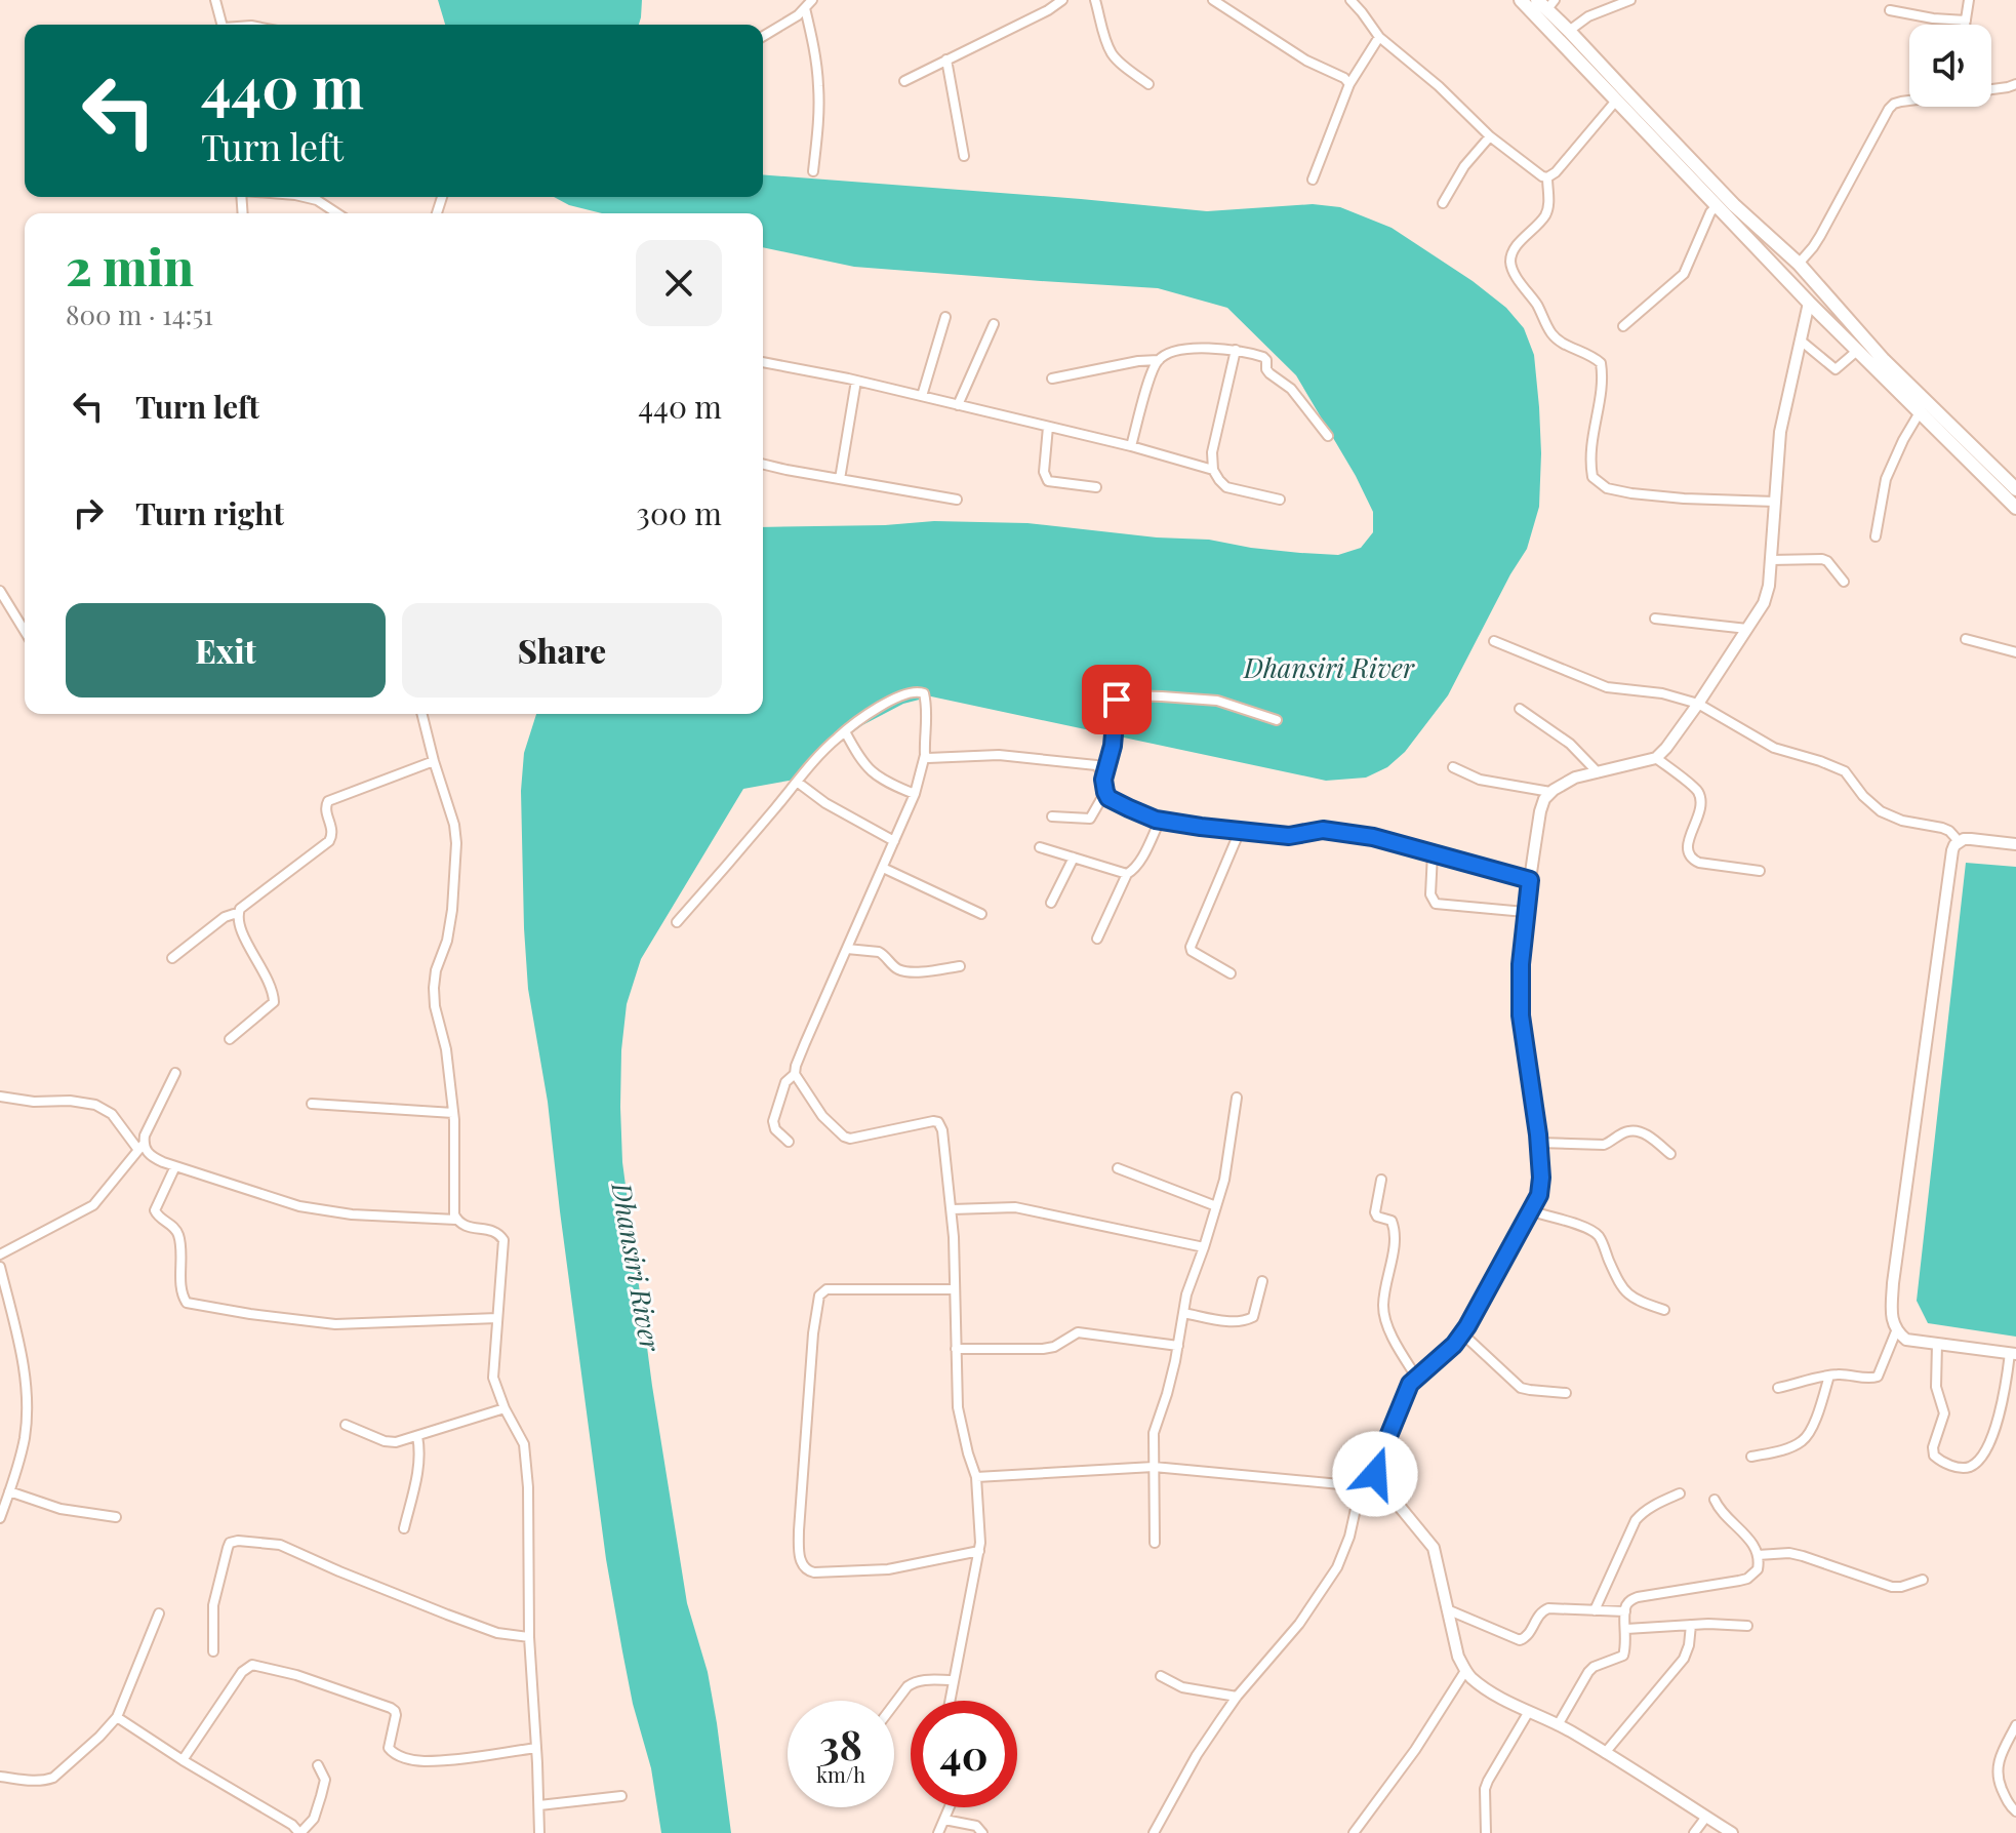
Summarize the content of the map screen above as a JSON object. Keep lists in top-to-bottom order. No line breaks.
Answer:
{"water":["Dhansiri River"],"page":{"turn":["440 m","Turn left"],"heading":["2 min","800 m · 14:51"],"list":[{"name":"Turn left","value":"440 m"},{"name":"Turn right","value":"300 m"}],"buttons":["Exit","Share"],"speed":"38 km/h","limit":"40"}}
